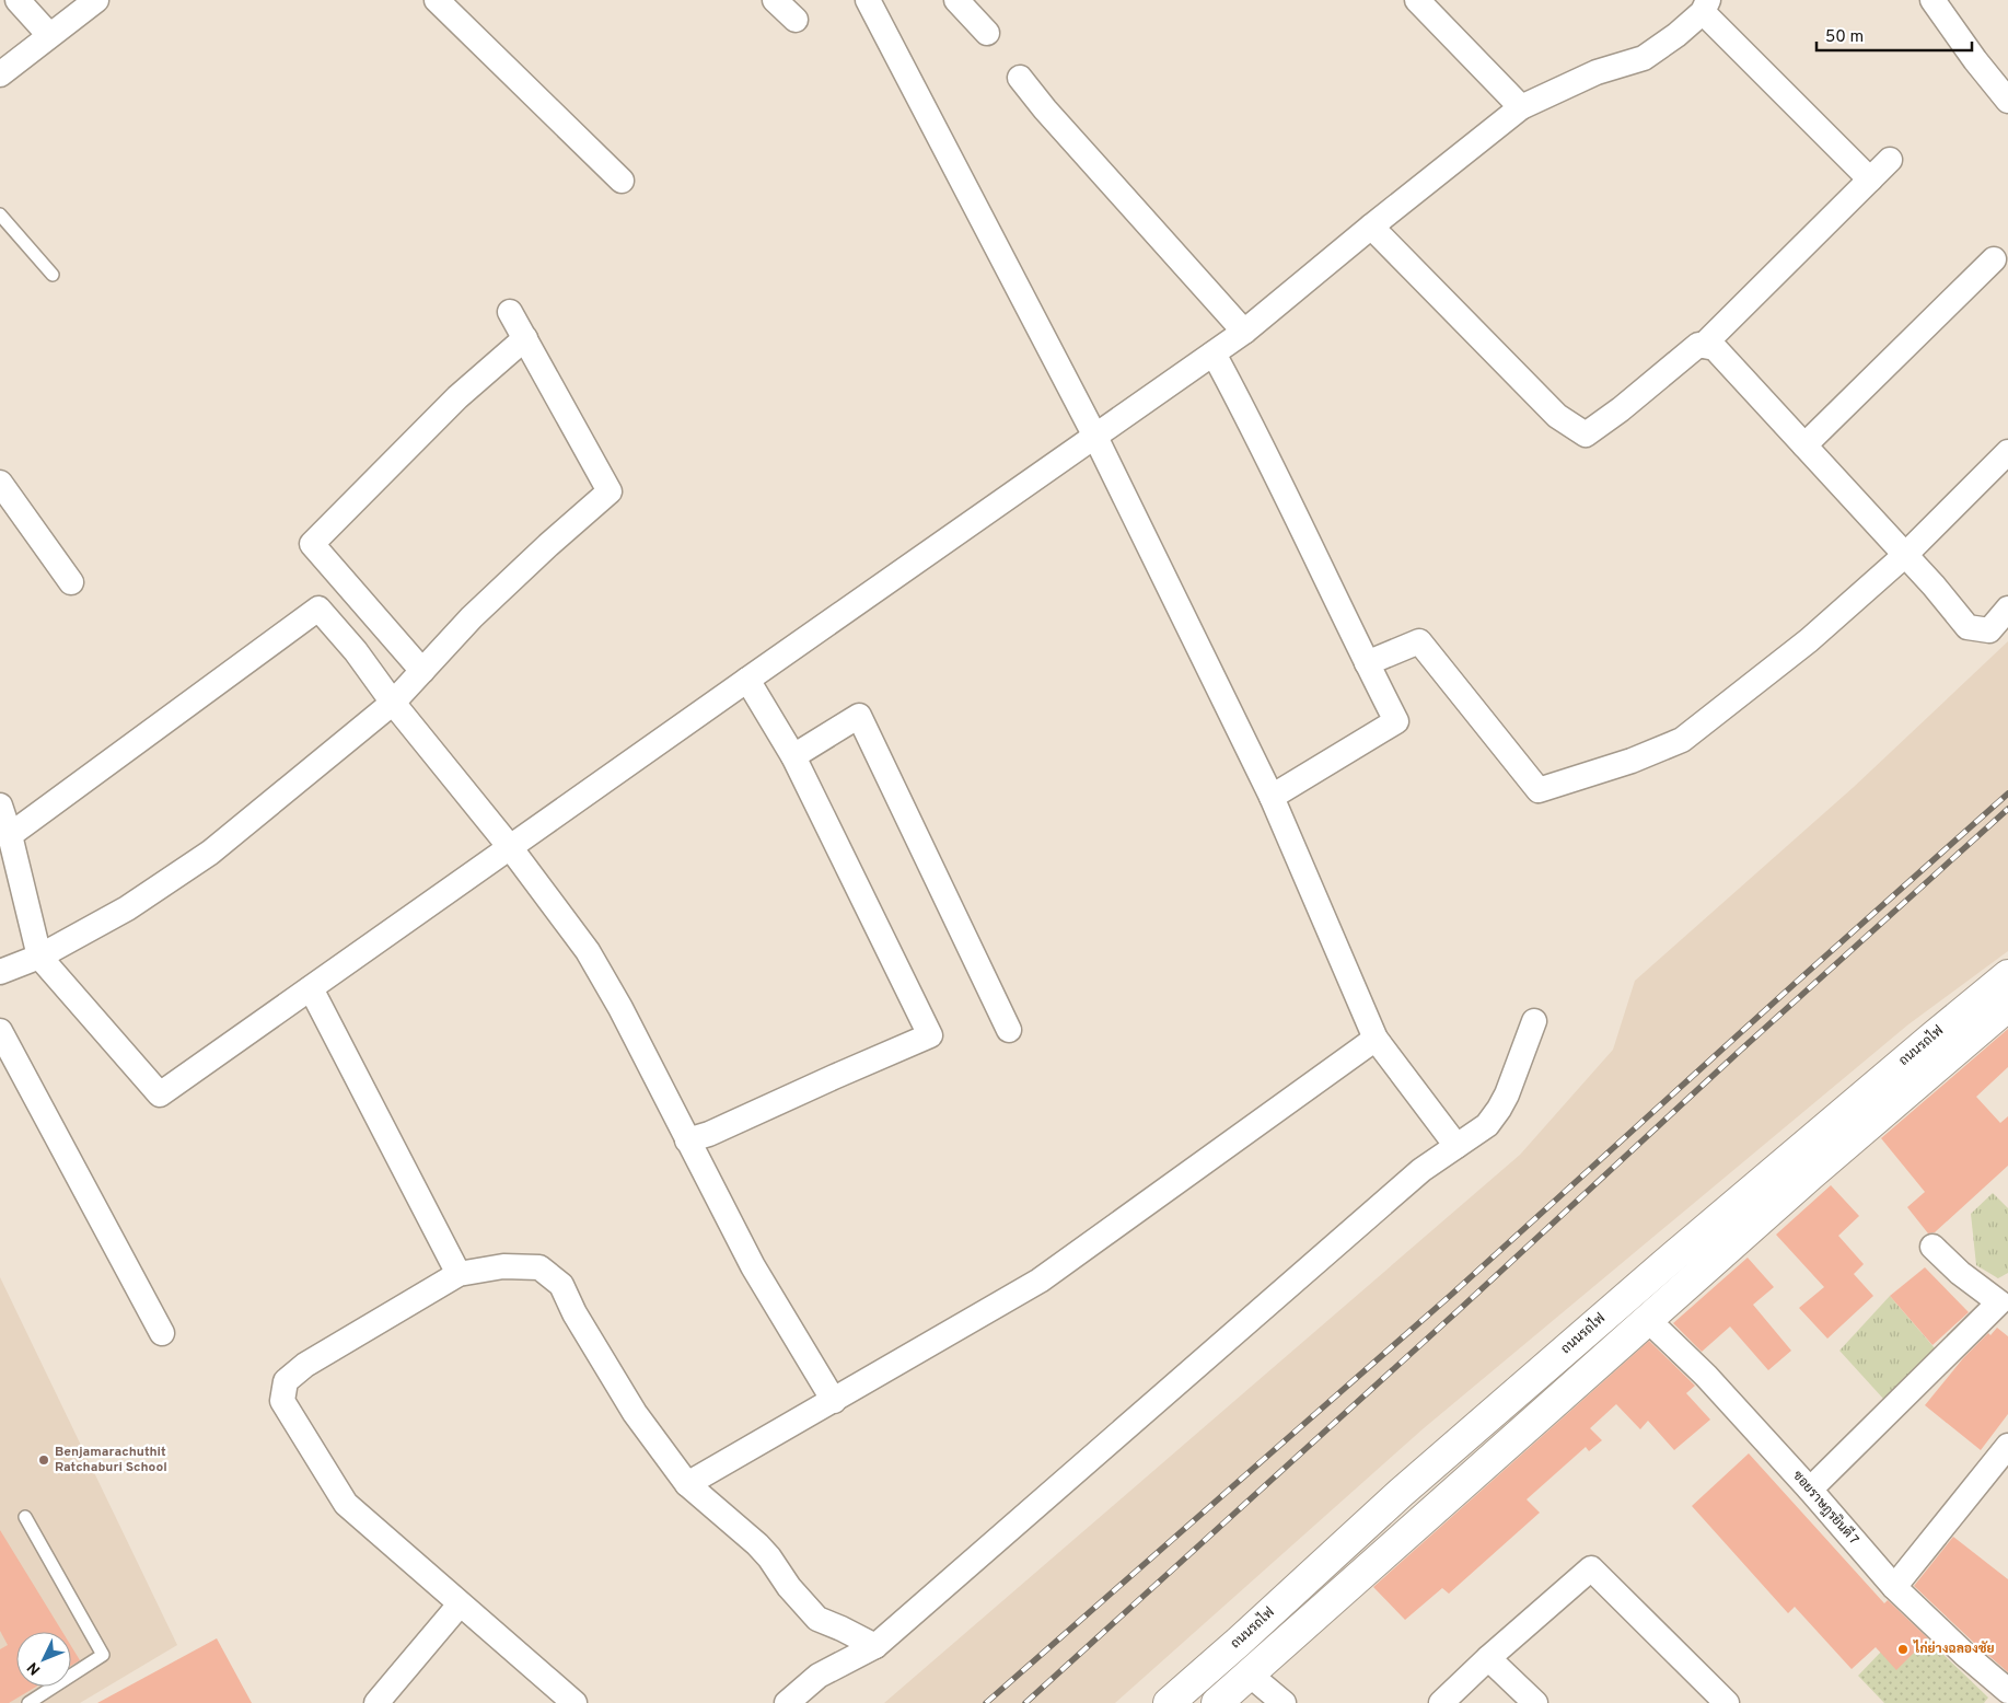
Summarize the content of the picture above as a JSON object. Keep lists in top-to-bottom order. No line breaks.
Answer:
{"streets":{"street":["ถนนรถไฟ","ซอยราษฎรยินดี 7"]},"crossings":[["ถนนรถไฟ","ซอยราษฎรยินดี 7"]],"places":["Benjamarachuthit Ratchaburi School","ไก่ย่างฉลองชัย"],"scale_bar":"50 m","north":"bottom left"}
